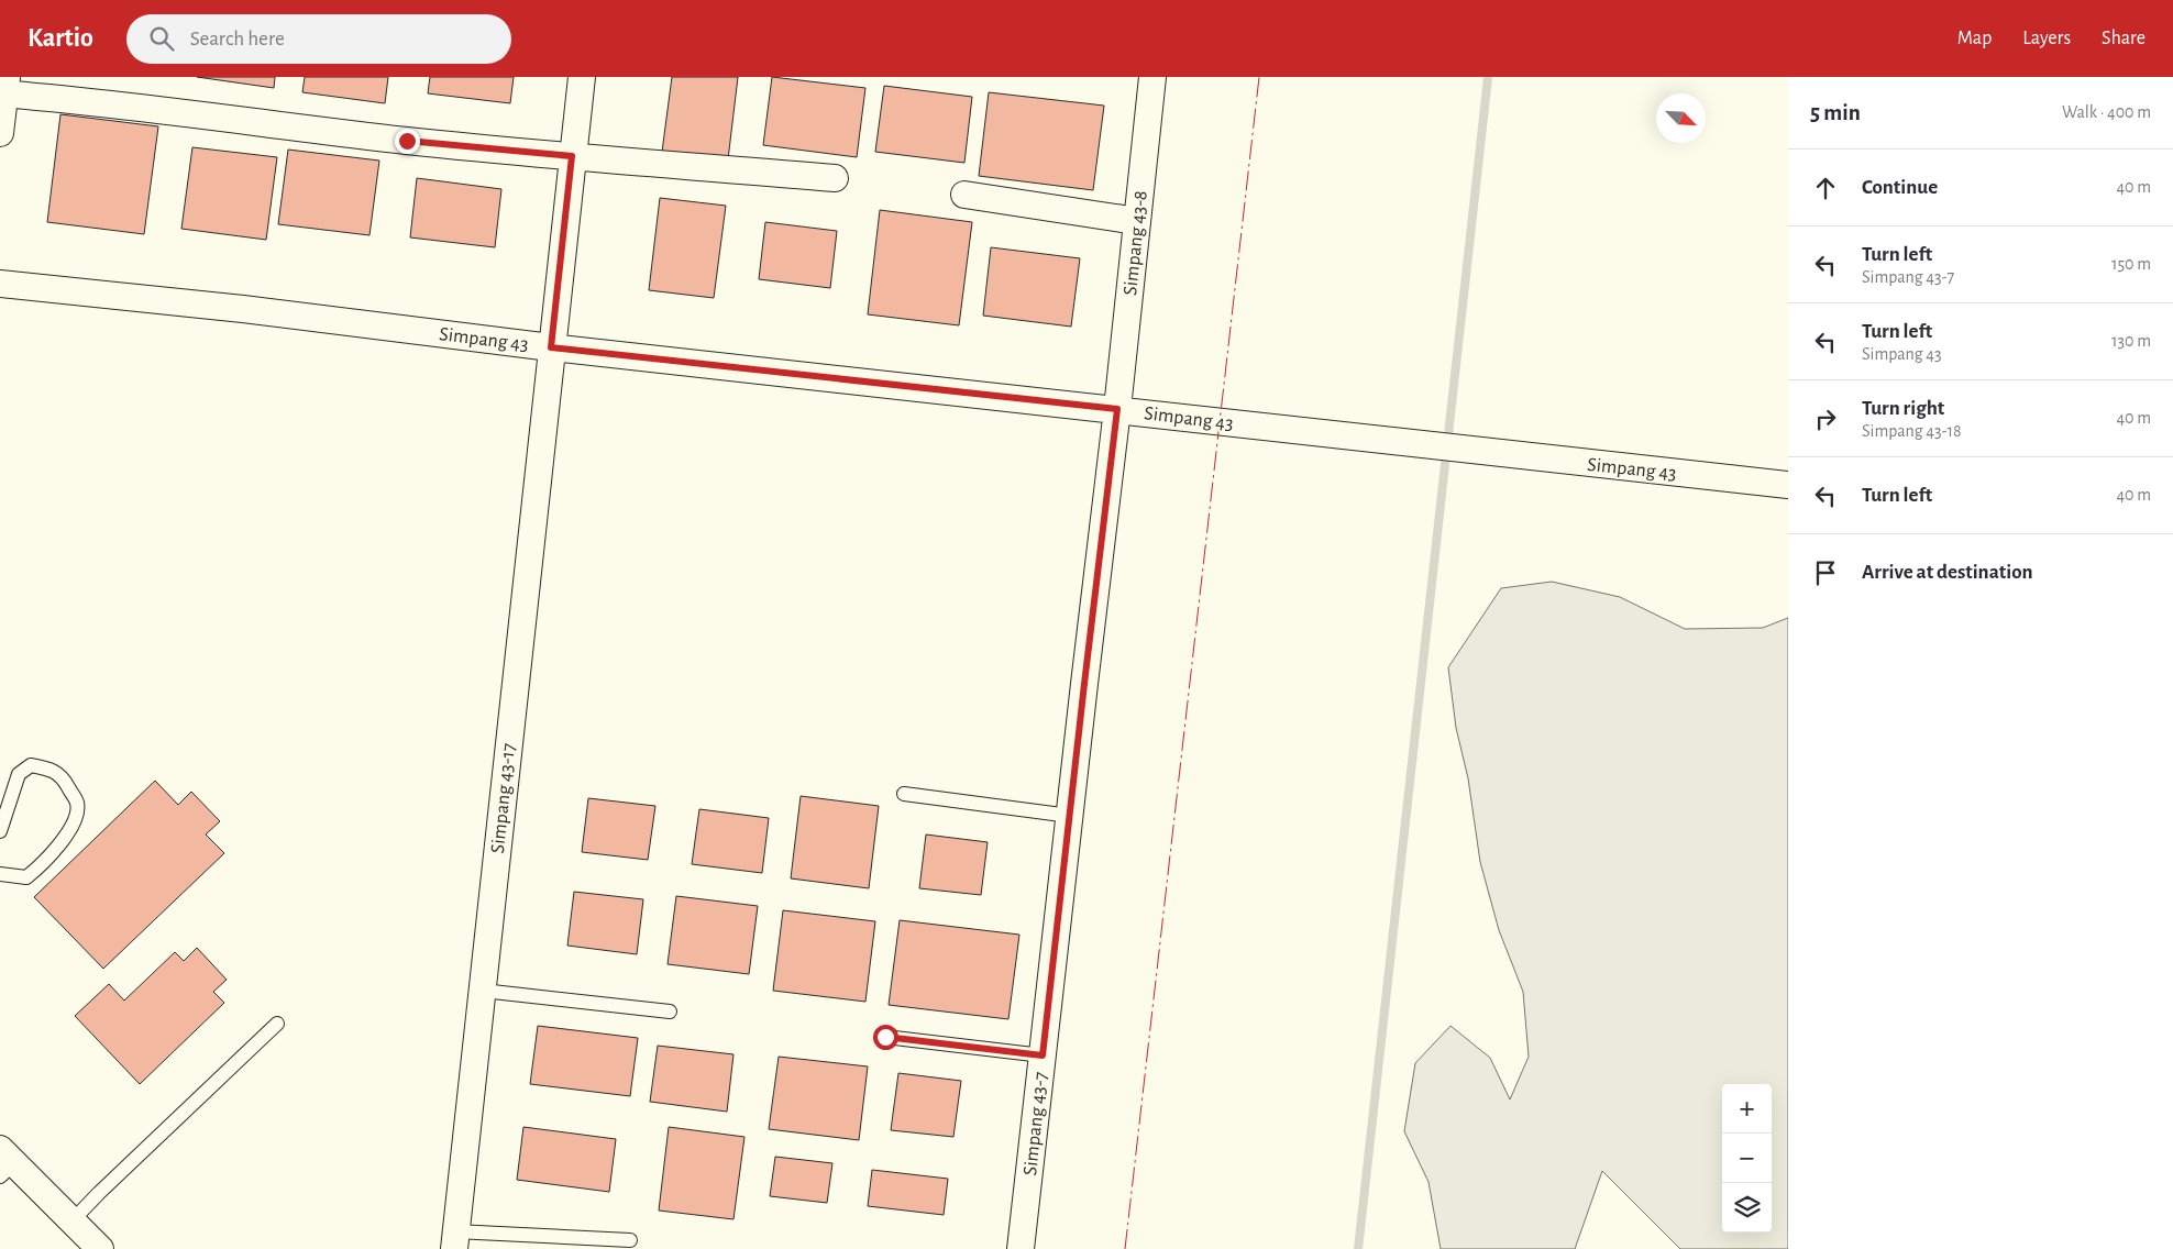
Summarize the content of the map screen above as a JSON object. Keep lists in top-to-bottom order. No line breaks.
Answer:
{"streets":{"street":["Simpang 43-8","Simpang 43","Simpang 43-17","Simpang 43-7"]},"crossings":[["Simpang 43-8","Simpang 43"],["Simpang 43-8","Simpang 43-7"],["Simpang 43","Simpang 43-17"],["Simpang 43","Simpang 43-7"]],"north":"bottom right","page":{"header":"Kartio","search":"Search here","nav":["Map","Layers","Share"],"heading":["5 min","Walk · 400 m"],"list":[["Continue","40 m"],["Turn left","Simpang 43-7","150 m"],["Turn left","Simpang 43","130 m"],["Turn right","Simpang 43-18","40 m"],["Turn left","40 m"],"Arrive at destination"],"map_buttons":["+","−"]}}
